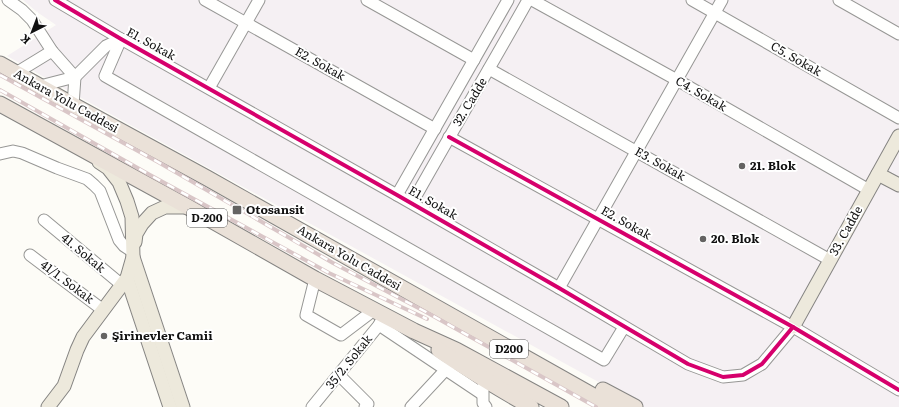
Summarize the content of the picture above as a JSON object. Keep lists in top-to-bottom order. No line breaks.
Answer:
{"streets":{"highway":["Ankara Yolu Caddesi","D-200","D200"],"main road":["33. Cadde"],"street":["E1. Sokak","C5. Sokak","E2. Sokak","C4. Sokak","32. Cadde","E3. Sokak","41. Sokak","41/1. Sokak","35/2. Sokak"]},"crossings":[["E1. Sokak","E2. Sokak"],["E1. Sokak","32. Cadde"],["E1. Sokak","33. Cadde"],["E2. Sokak","32. Cadde"],["E2. Sokak","33. Cadde"],["C4. Sokak","33. Cadde"],["32. Cadde","E3. Sokak"],["E3. Sokak","33. Cadde"],["D-200","D200"],["D-200","35/2. Sokak"]],"places":{"other":["21. Blok","20. Blok","Şirinevler Camii"],"transit":["Otosansit"]},"north":"bottom left"}
